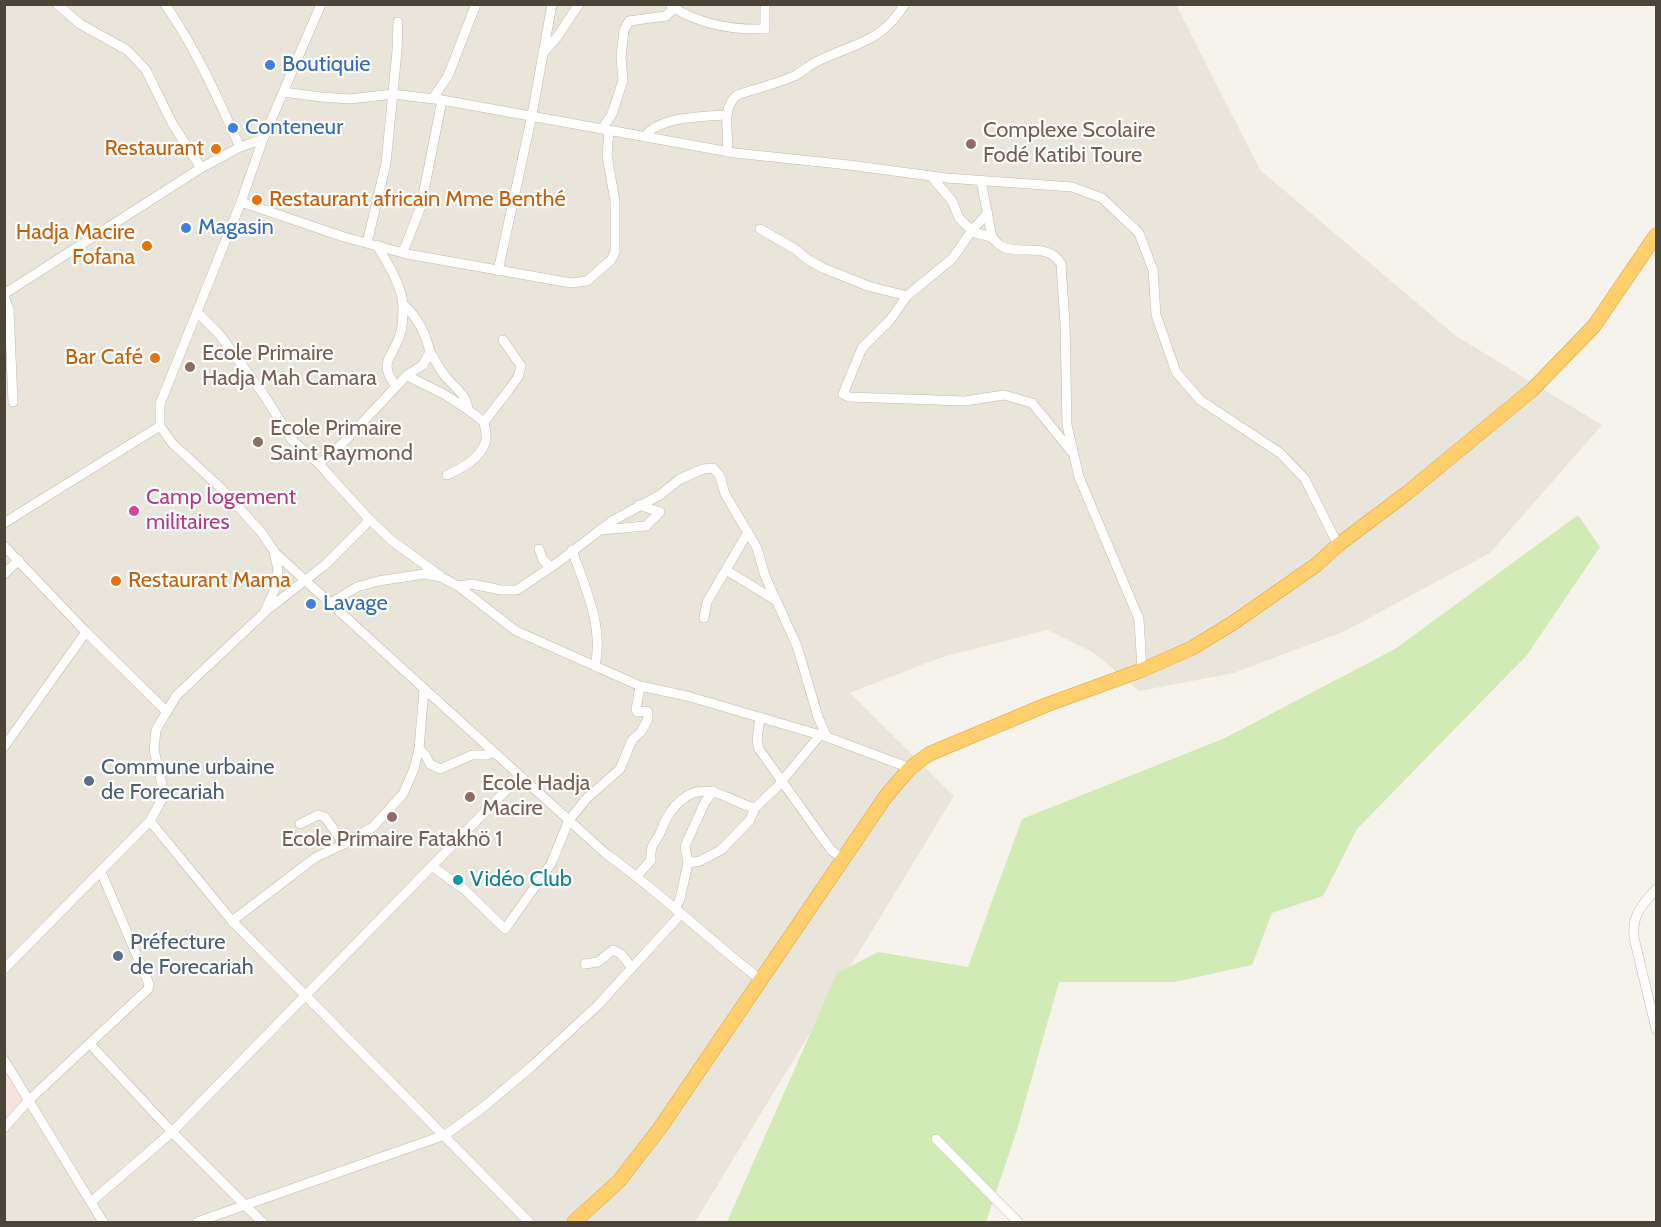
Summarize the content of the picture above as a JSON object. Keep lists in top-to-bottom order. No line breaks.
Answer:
{"places":["Boutiquie","Conteneur","Complexe Scolaire Fodé Katibi Toure","Restaurant","Restaurant africain Mme Benthé","Magasin","Hadja Macire Fofana","Bar Café","Ecole Primaire Hadja Mah Camara","Ecole Primaire Saint Raymond","Camp logement militaires","Restaurant Mama","Lavage","Commune urbaine de Forecariah","Ecole Hadja Macire","Ecole Primaire Fatakhö 1","Vidéo Club","Préfecture de Forecariah"]}
